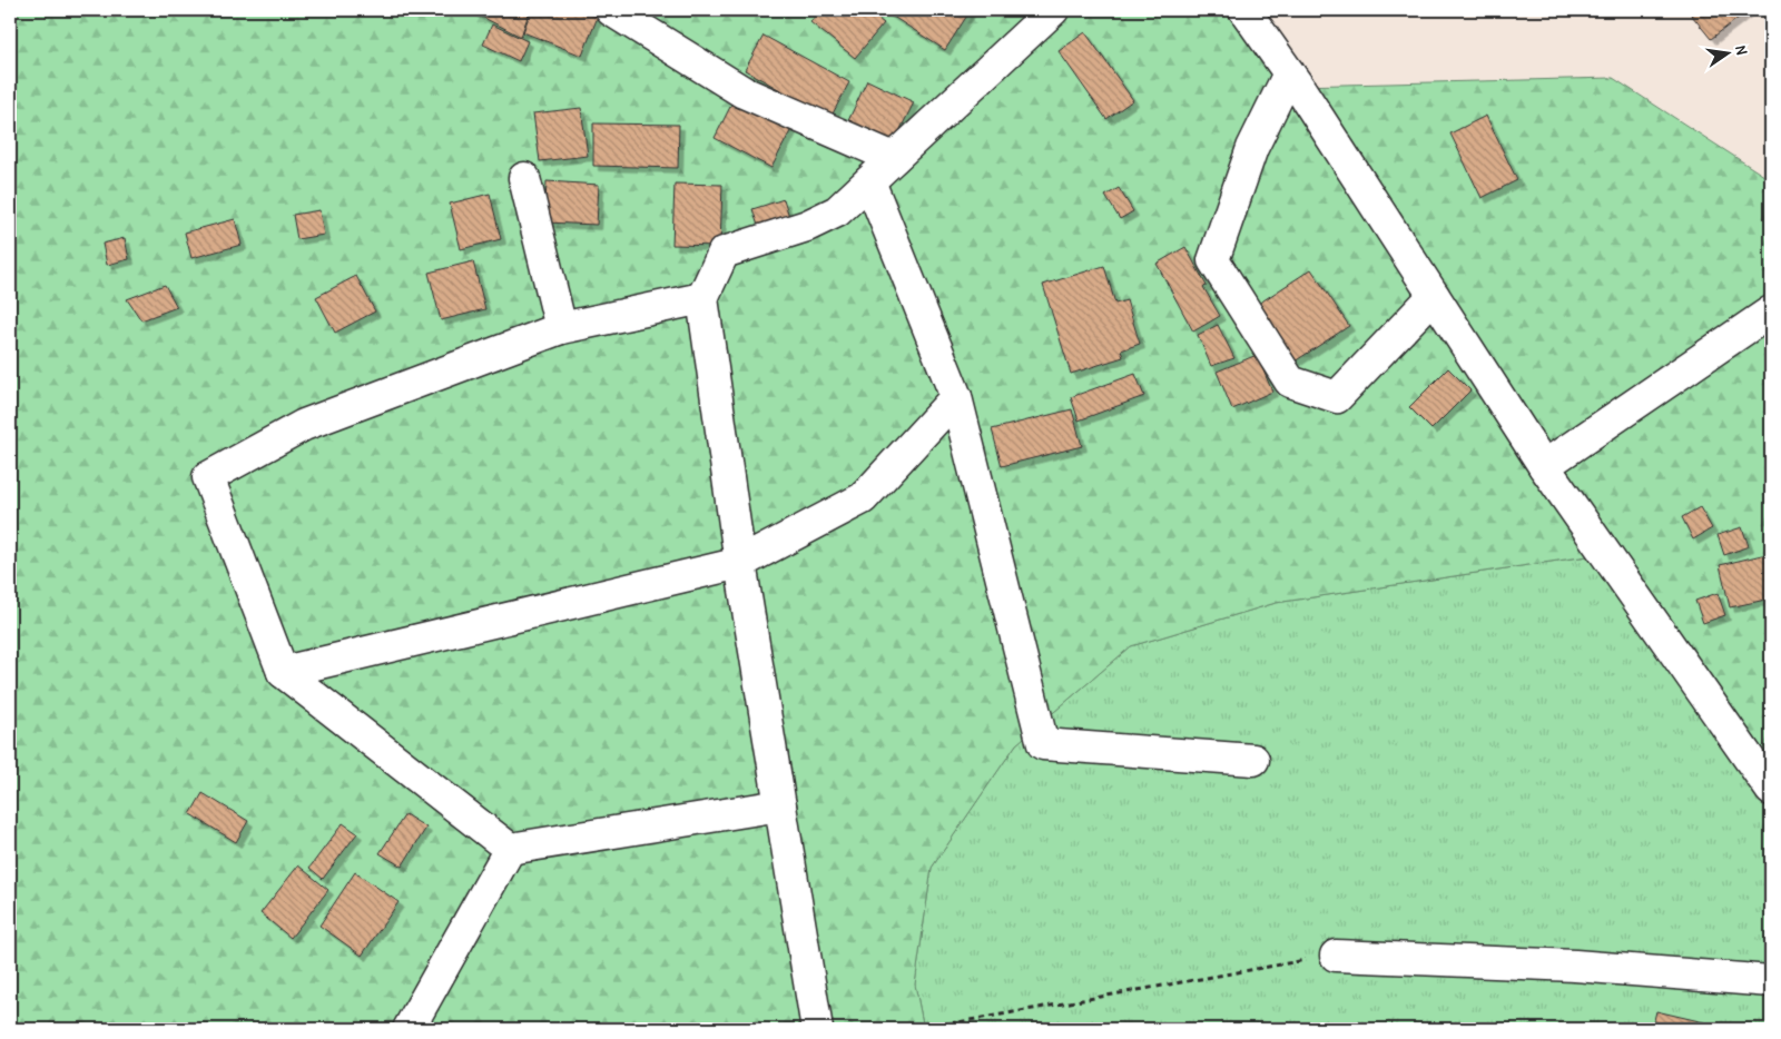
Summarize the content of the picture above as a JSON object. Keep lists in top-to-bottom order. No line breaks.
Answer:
{"north":"right"}
